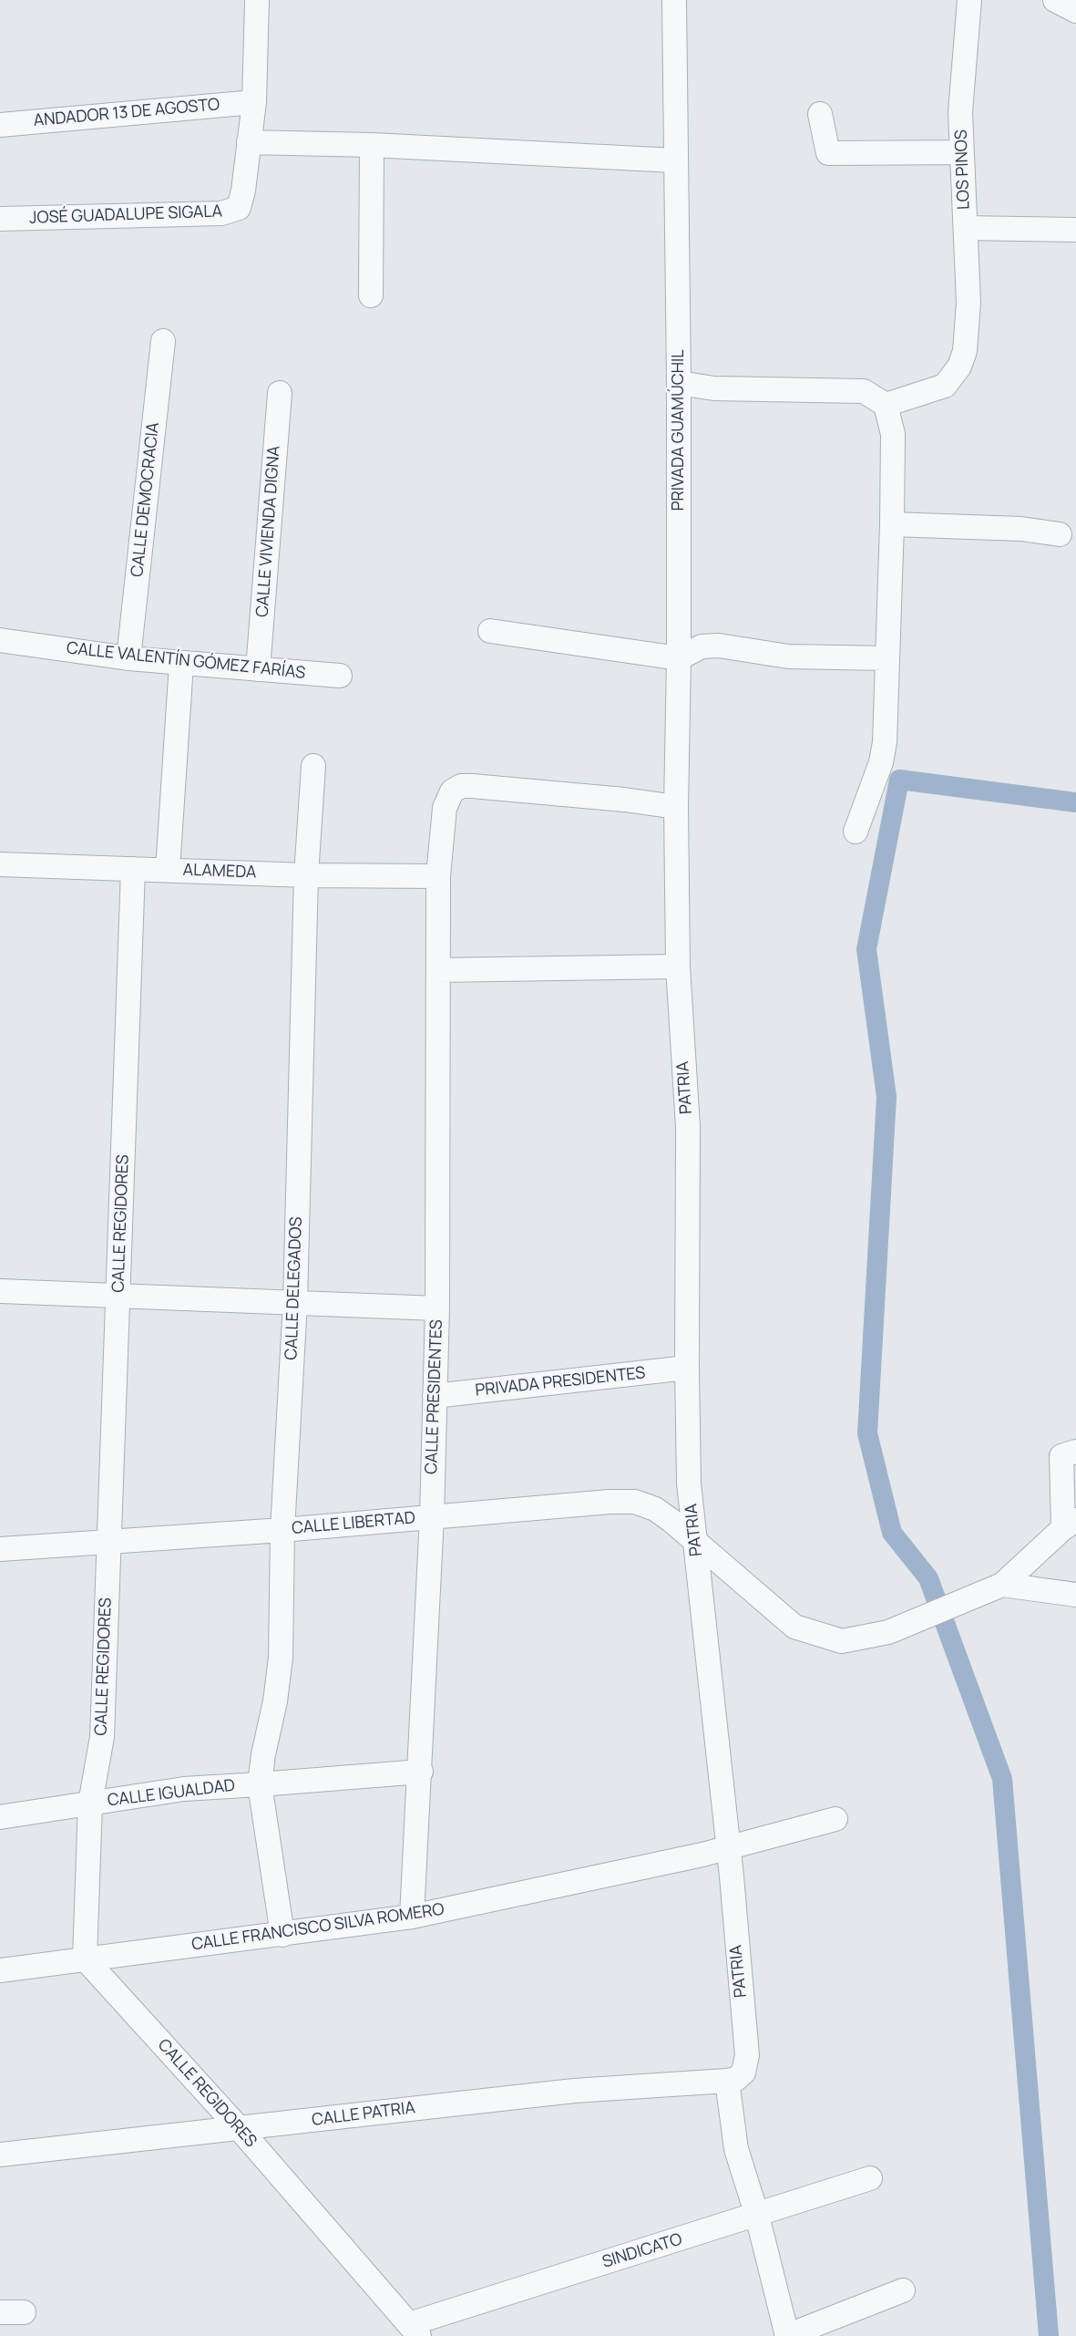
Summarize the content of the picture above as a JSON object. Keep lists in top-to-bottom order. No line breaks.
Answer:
{"streets":{"street":["ANDADOR 13 DE AGOSTO","LOS PINOS","JOSÉ GUADALUPE SIGALA","PRIVADA GUAMÚCHIL","CALLE DEMOCRACIA","CALLE VIVIENDA DIGNA","CALLE VALENTÍN GÓMEZ FARÍAS","ALAMEDA","PATRIA","CALLE REGIDORES","CALLE DELEGADOS","PRIVADA PRESIDENTES","CALLE PRESIDENTES","CALLE LIBERTAD","CALLE IGUALDAD","CALLE FRANCISCO SILVA ROMERO","CALLE PATRIA","SINDICATO"]},"crossings":[["ANDADOR 13 DE AGOSTO","JOSÉ GUADALUPE SIGALA"],["PRIVADA GUAMÚCHIL","PATRIA"],["CALLE DEMOCRACIA","CALLE VALENTÍN GÓMEZ FARÍAS"],["CALLE VIVIENDA DIGNA","CALLE VALENTÍN GÓMEZ FARÍAS"],["ALAMEDA","CALLE REGIDORES"],["ALAMEDA","CALLE DELEGADOS"],["ALAMEDA","CALLE PRESIDENTES"],["PATRIA","PRIVADA PRESIDENTES"],["PATRIA","CALLE LIBERTAD"],["PATRIA","CALLE FRANCISCO SILVA ROMERO"],["PATRIA","CALLE PATRIA"],["CALLE REGIDORES","CALLE LIBERTAD"],["CALLE REGIDORES","CALLE IGUALDAD"],["CALLE REGIDORES","CALLE FRANCISCO SILVA ROMERO"],["CALLE REGIDORES","CALLE PATRIA"],["CALLE REGIDORES","SINDICATO"],["CALLE DELEGADOS","CALLE LIBERTAD"],["CALLE DELEGADOS","CALLE IGUALDAD"],["PRIVADA PRESIDENTES","CALLE PRESIDENTES"],["CALLE PRESIDENTES","CALLE LIBERTAD"],["CALLE PRESIDENTES","CALLE IGUALDAD"],["CALLE PRESIDENTES","CALLE FRANCISCO SILVA ROMERO"]]}
